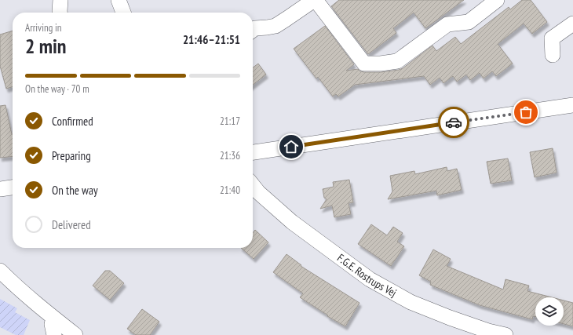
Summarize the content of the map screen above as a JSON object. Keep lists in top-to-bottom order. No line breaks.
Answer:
{"streets":{"street":["F.G.E. Rostrups Vej"]},"page":{"heading":["2 min","Arriving in","21:46–21:51"],"bar":"On the way · 70 m","list":[["Confirmed","21:17"],["Preparing","21:36"],["On the way","21:40"],"Delivered"]}}
